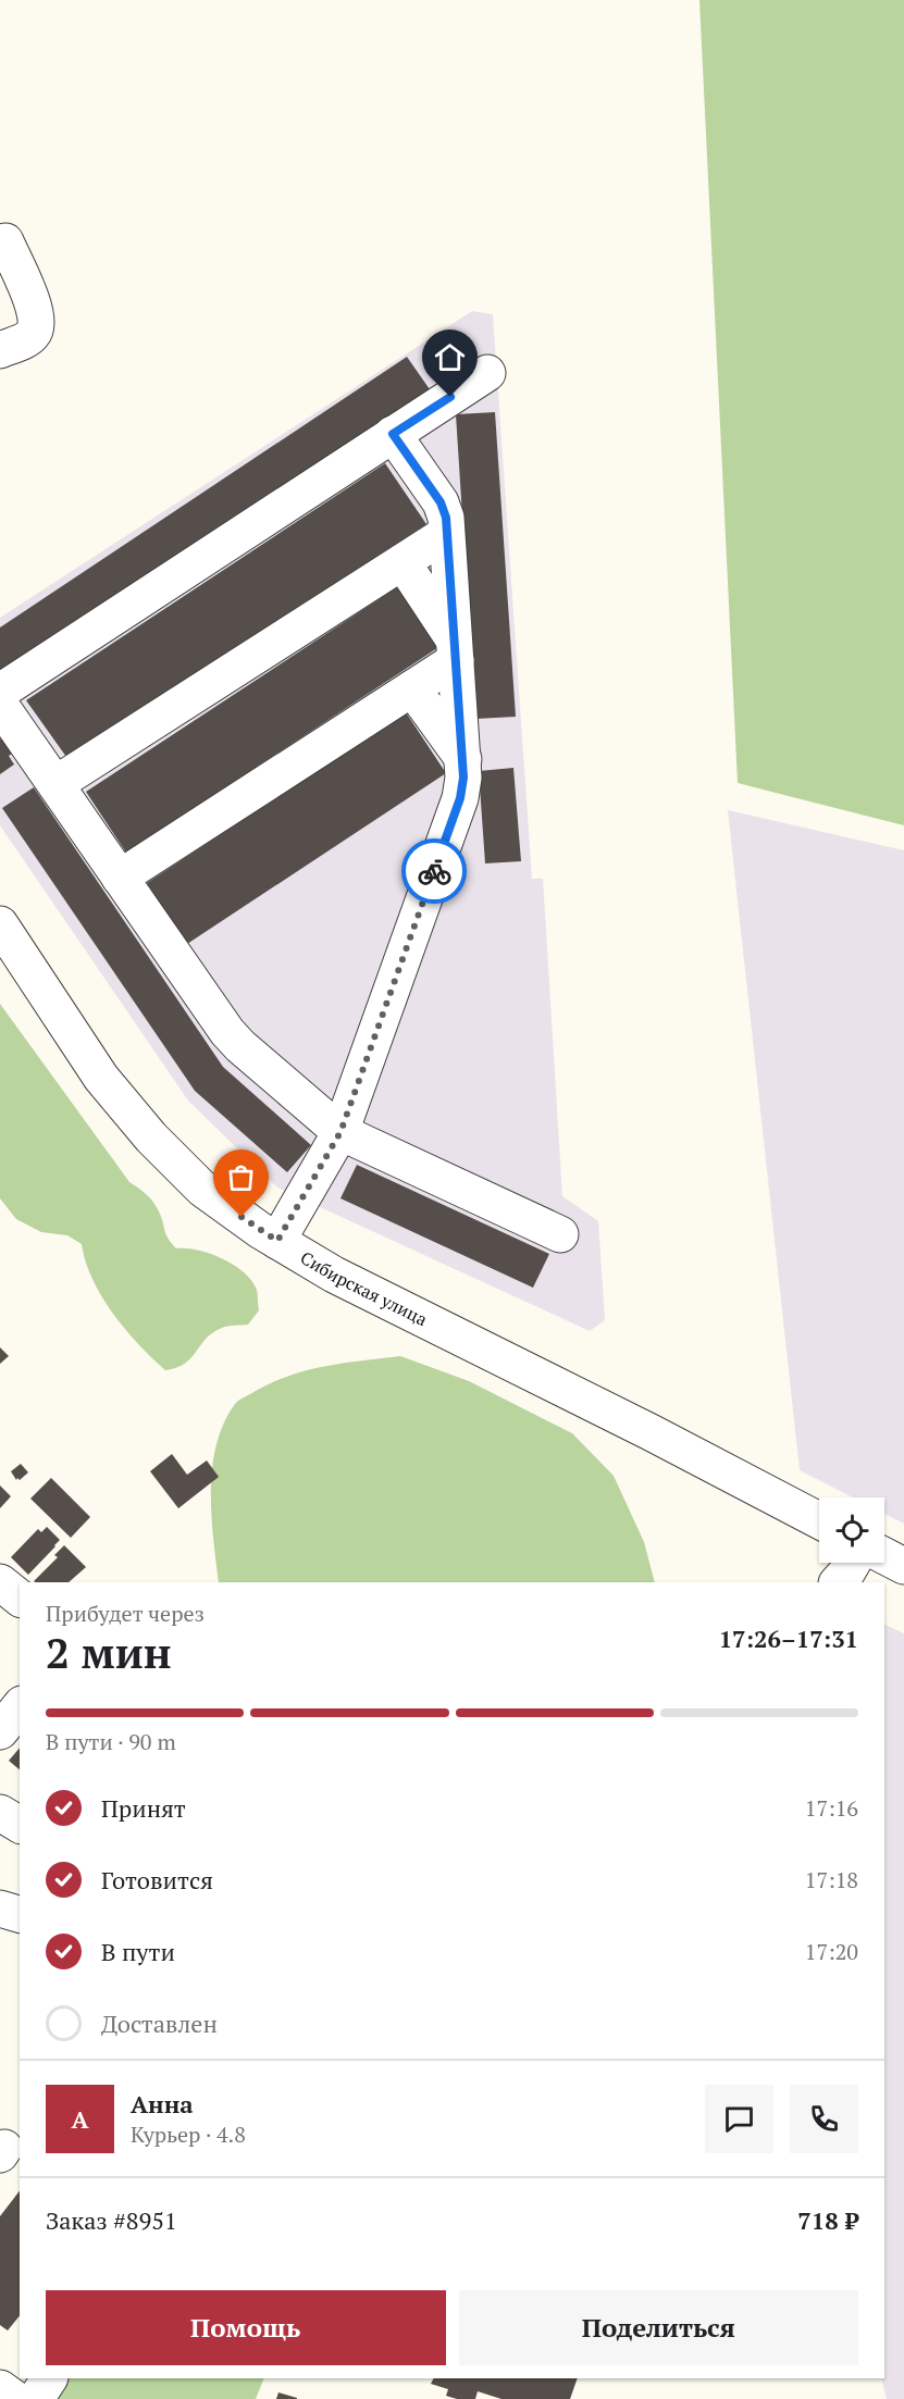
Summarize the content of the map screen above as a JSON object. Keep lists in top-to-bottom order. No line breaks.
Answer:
{"streets":{"street":["Сибирская улица"]},"page":{"heading":["2 мин","Прибудет через","17:26–17:31"],"panel":["Анна","Курьер · 4.8","Заказ #8951","718 ₽"],"bar":"В пути · 90 m","list":[["Принят","17:16"],["Готовится","17:18"],["В пути","17:20"],"Доставлен"],"round":"А","buttons":["Помощь","Поделиться"]}}
